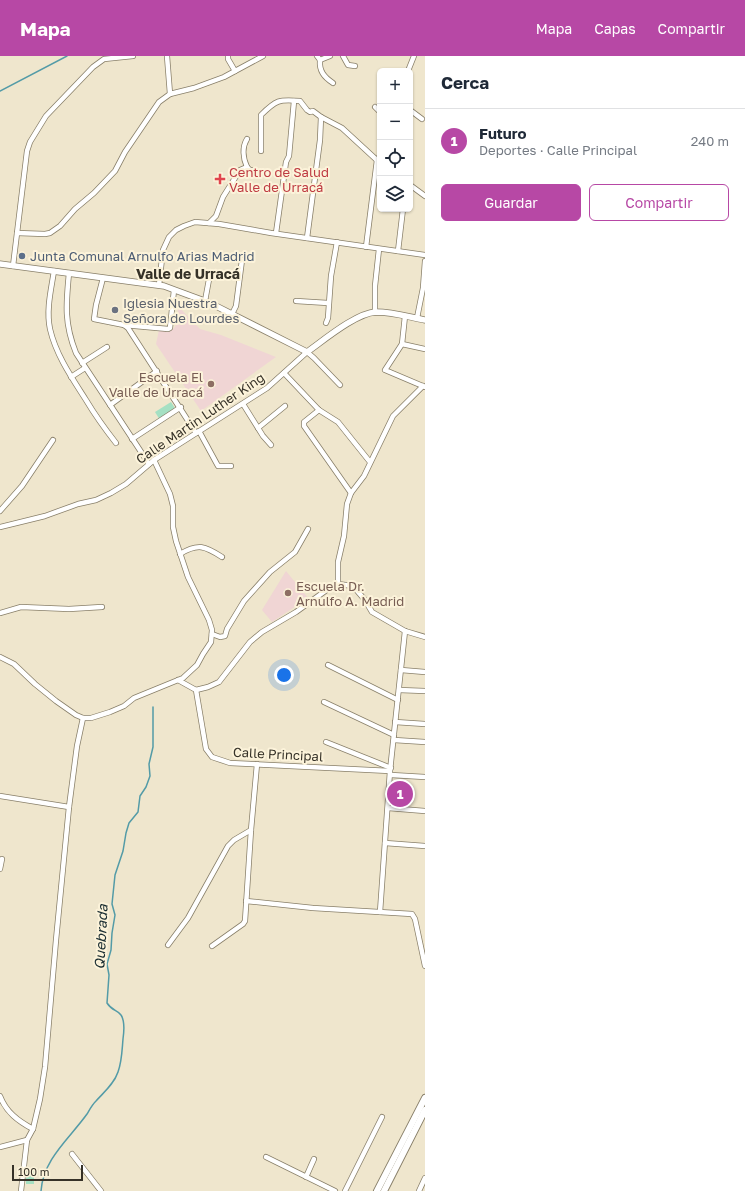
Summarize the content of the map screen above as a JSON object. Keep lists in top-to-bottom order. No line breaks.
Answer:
{"streets":{"street":["Calle Martin Luther King","Calle Principal"]},"districts":["Valle de Urracá"],"water":["Quebrada"],"places":{"health":["Centro de Salud Valle de Urracá"],"other":["Junta Comunal Arnulfo Arias Madrid","Iglesia Nuestra Señora de Lourdes","Escuela El Valle de Urracá","Escuela Dr. Arnulfo A. Madrid"]},"scale_bar":"100 m","page":{"header":"Mapa","nav":["Mapa","Capas","Compartir"],"heading":"Cerca","map_buttons":["+","−"],"list":[{"mark":"1","name":"Futuro","note":"Deportes · Calle Principal","value":"240 m"}],"buttons":["Guardar","Compartir"],"pins":"1","scale":"100 m"}}
